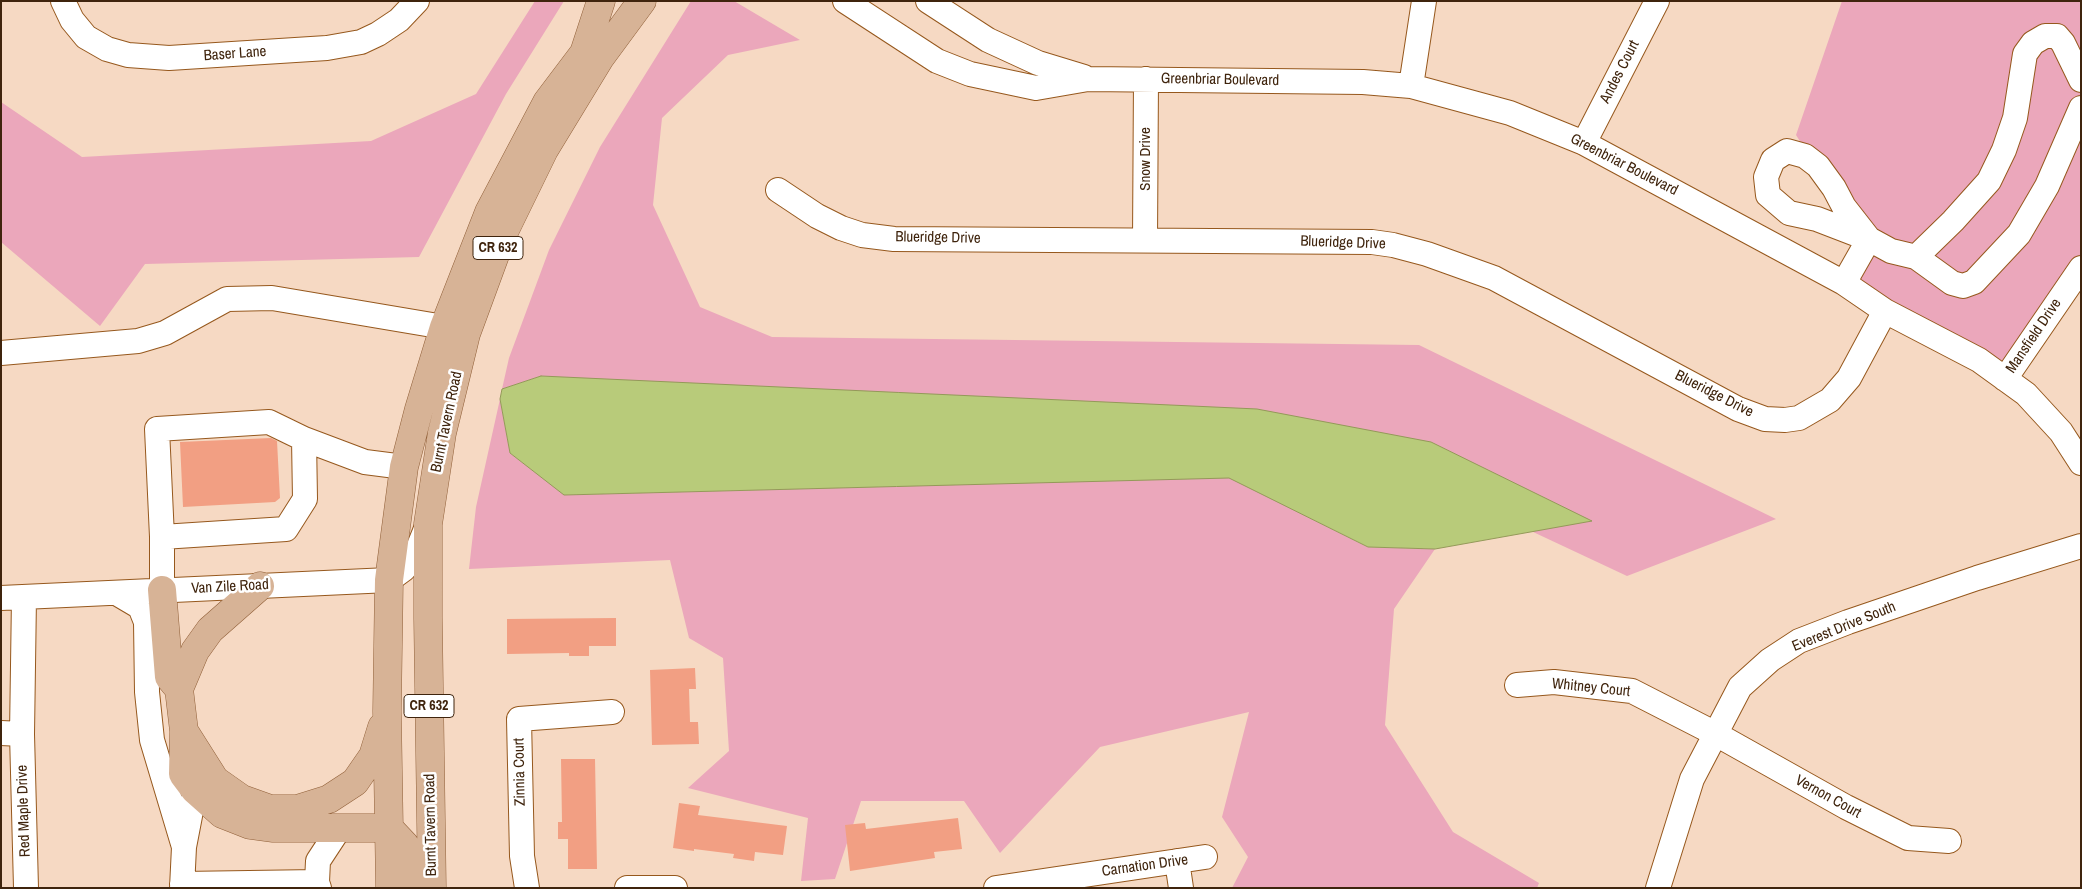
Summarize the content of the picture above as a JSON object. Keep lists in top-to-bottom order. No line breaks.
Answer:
{"streets":{"main road":["CR 632","Burnt Tavern Road"],"street":["Baser Lane","Andes Court","Greenbriar Boulevard","Snow Drive","Blueridge Drive","Mansfield Drive","Van Zile Road","Everest Drive South","Whitney Court","Zinnia Court","Vernon Court","Red Maple Drive","Carnation Drive"]},"crossings":[["Andes Court","Greenbriar Boulevard"],["Greenbriar Boulevard","Snow Drive"],["Greenbriar Boulevard","Blueridge Drive"],["Greenbriar Boulevard","Mansfield Drive"],["Snow Drive","Blueridge Drive"],["Burnt Tavern Road","Van Zile Road"],["Van Zile Road","Red Maple Drive"],["Everest Drive South","Whitney Court"],["Everest Drive South","Vernon Court"],["Whitney Court","Vernon Court"]]}
